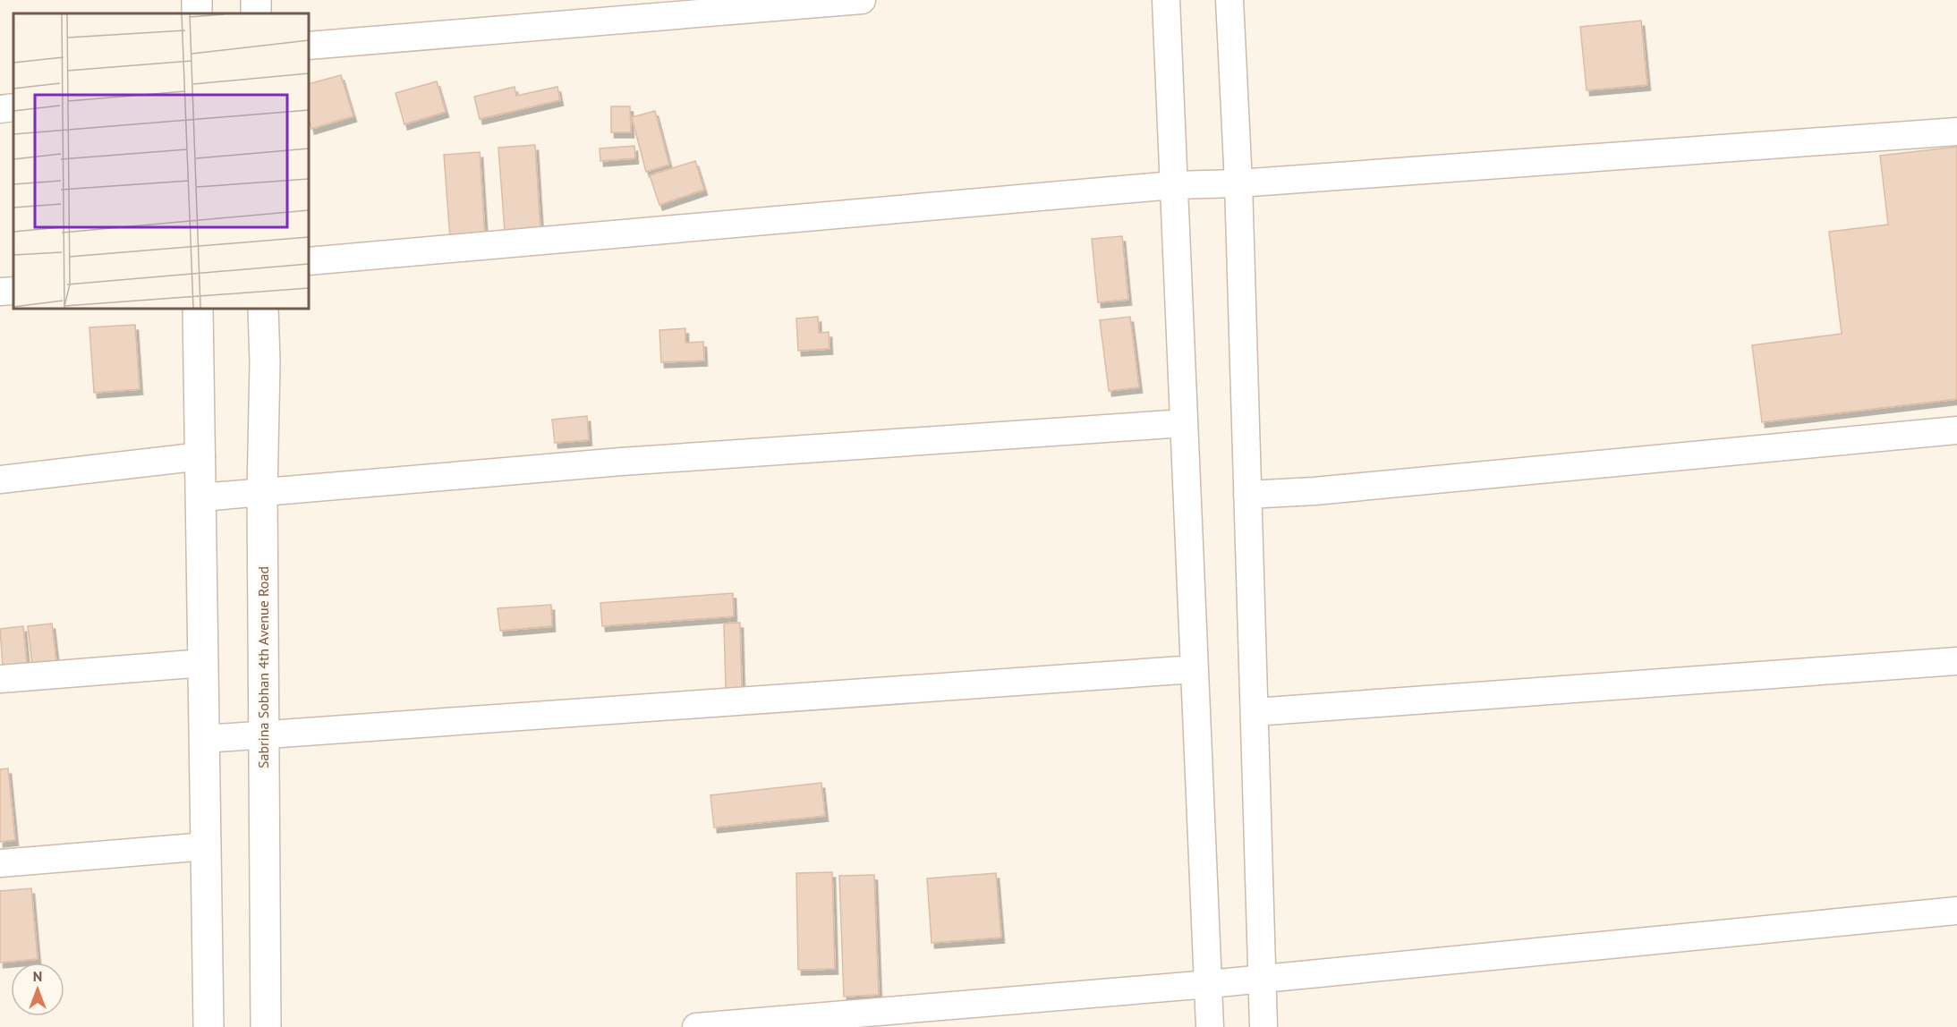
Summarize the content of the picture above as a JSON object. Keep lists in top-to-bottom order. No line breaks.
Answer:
{"streets":{"street":["Sabrina Sobhan 4th Avenue Road"]},"north":"top"}
